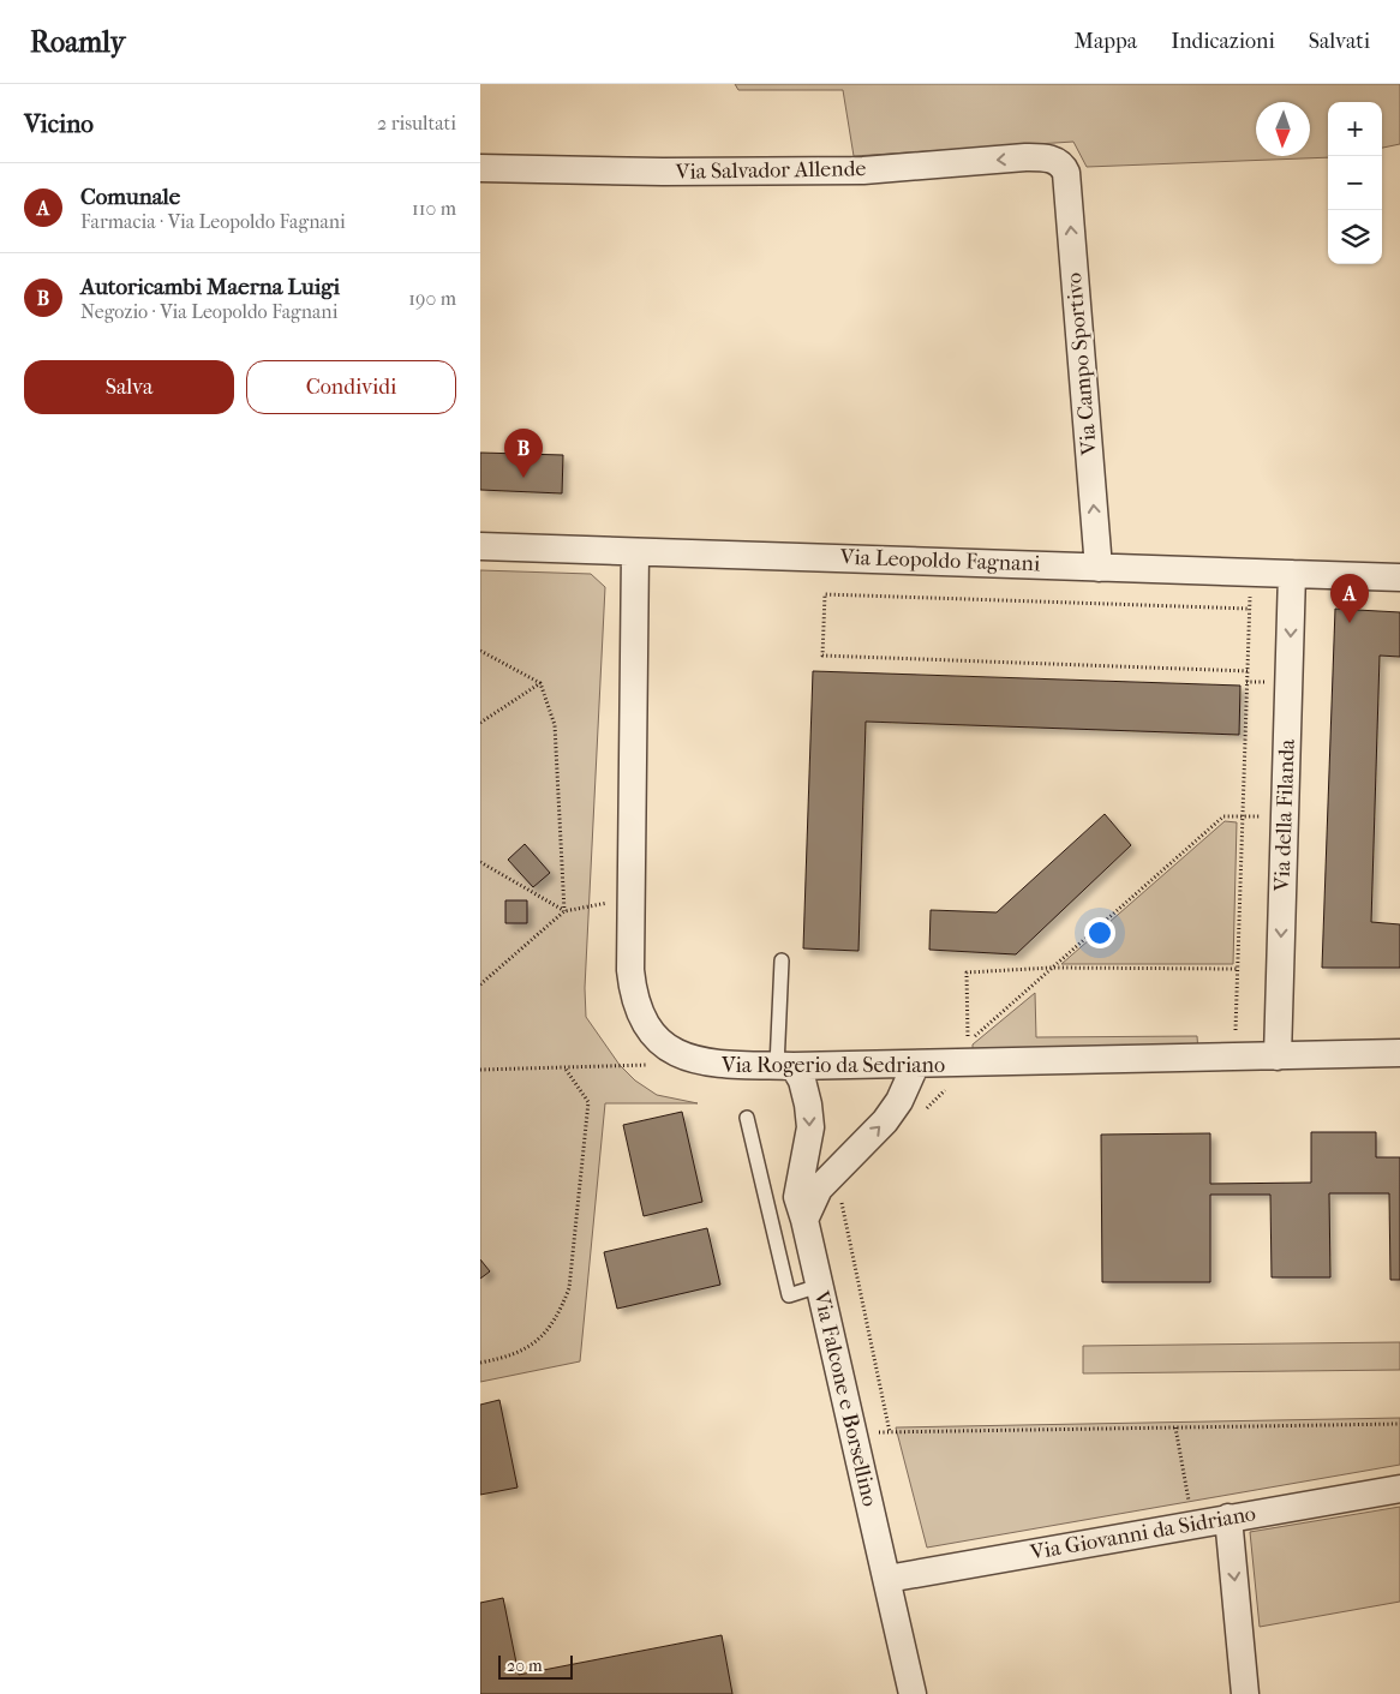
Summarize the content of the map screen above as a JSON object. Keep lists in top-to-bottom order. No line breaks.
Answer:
{"streets":{"street":["Via Salvador Allende","Via Campo Sportivo","Via Leopoldo Fagnani","Via della Filanda","Via Rogerio da Sedriano","Via Falcone e Borsellino","Via Giovanni da Sidriano"]},"crossings":[["Via Salvador Allende","Via Campo Sportivo"],["Via Campo Sportivo","Via Leopoldo Fagnani"],["Via Leopoldo Fagnani","Via della Filanda"],["Via Leopoldo Fagnani","Via Rogerio da Sedriano"],["Via della Filanda","Via Rogerio da Sedriano"],["Via Rogerio da Sedriano","Via Falcone e Borsellino"],["Via Falcone e Borsellino","Via Giovanni da Sidriano"]],"one_way":["Via Salvador Allende","Via Campo Sportivo","Via della Filanda"],"scale_bar":"20 m","north":"bottom","page":{"header":"Roamly","nav":["Mappa","Indicazioni","Salvati"],"heading":["Vicino","2 risultati"],"map_buttons":["+","−"],"list":[{"mark":"A","name":"Comunale","note":"Farmacia · Via Leopoldo Fagnani","value":"110 m"},{"mark":"B","name":"Autoricambi Maerna Luigi","note":"Negozio · Via Leopoldo Fagnani","value":"190 m"}],"buttons":["Salva","Condividi"],"pins":["B","A"],"scale":"20 m"}}
